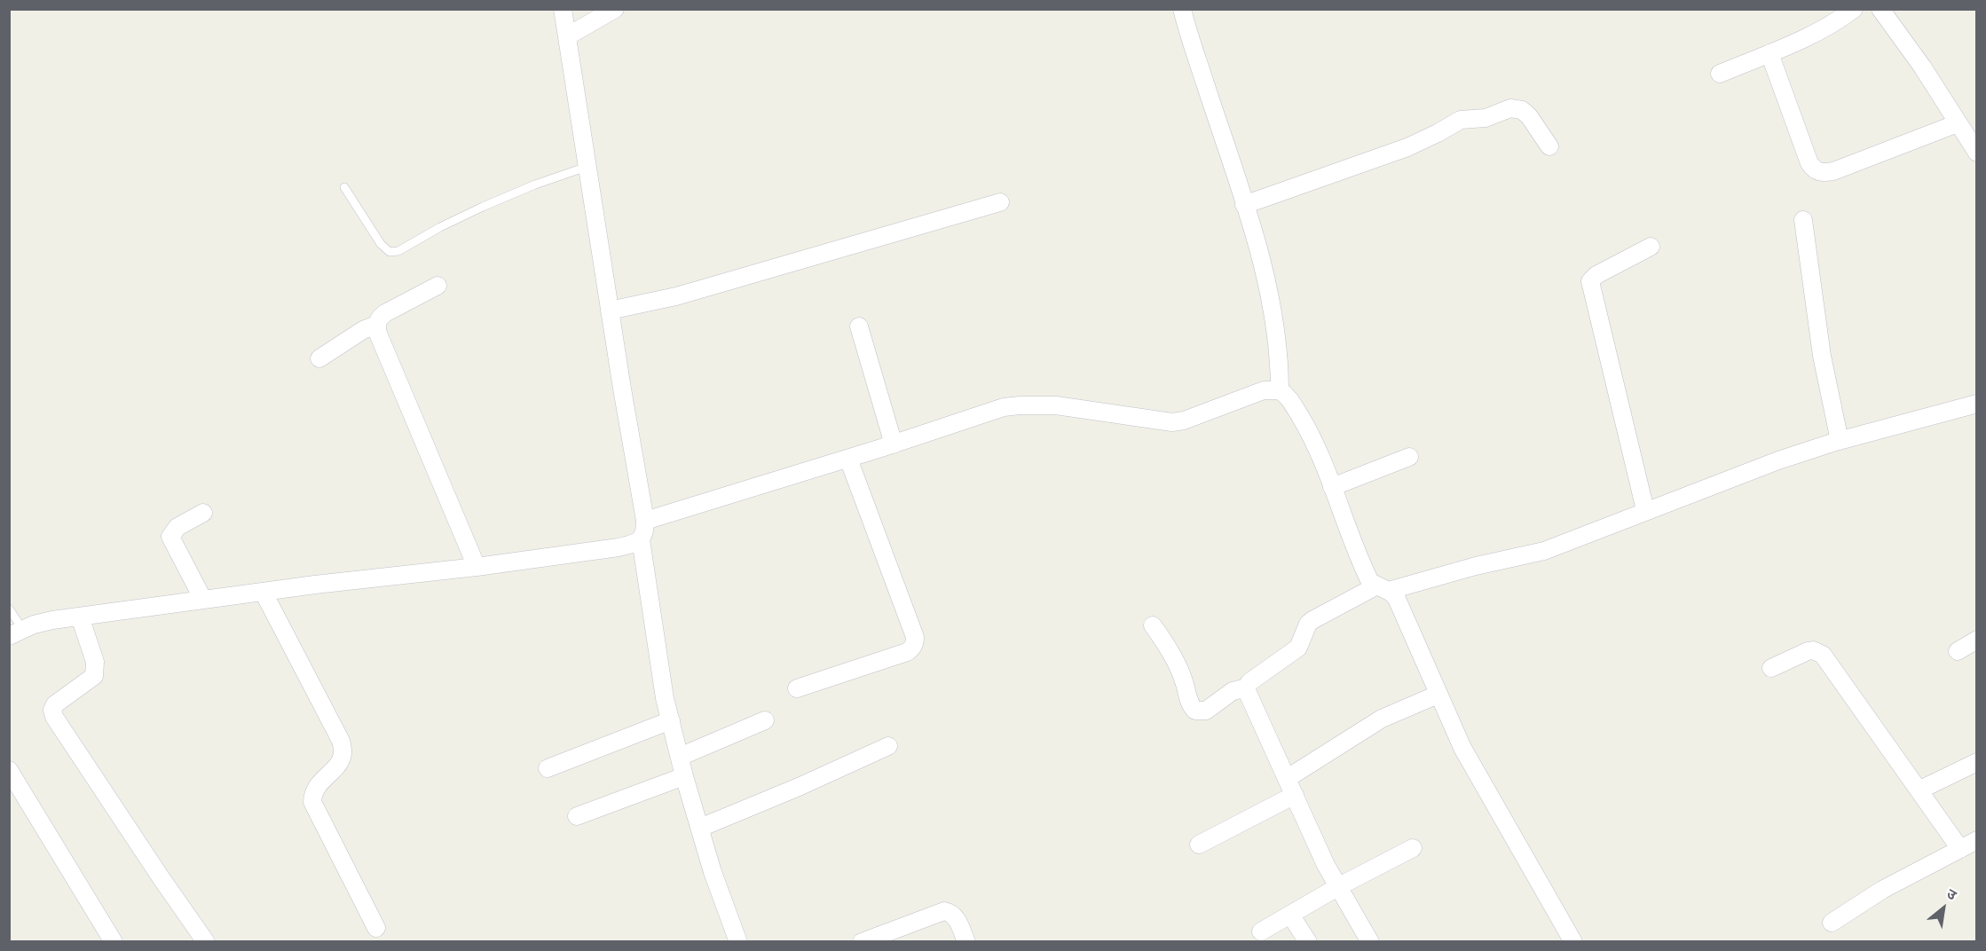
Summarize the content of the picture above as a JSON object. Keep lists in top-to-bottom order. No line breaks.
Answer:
{"north":"top right"}
